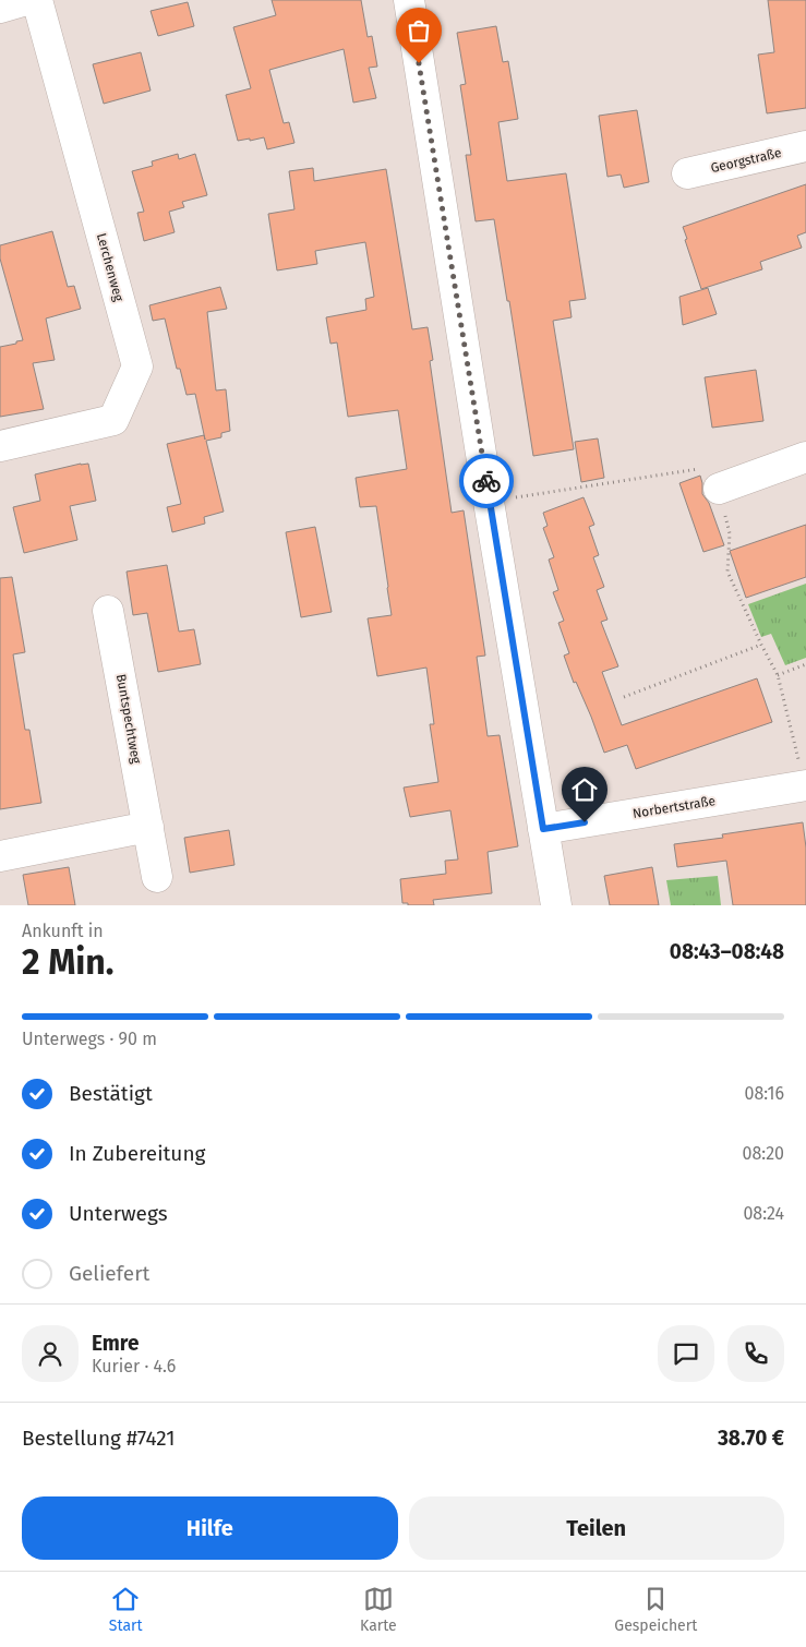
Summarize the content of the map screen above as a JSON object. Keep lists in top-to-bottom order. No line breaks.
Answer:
{"streets":{"street":["Georgstraße","Lerchenweg","Buntspechtweg","Norbertstraße"]},"page":{"heading":["2 Min.","Ankunft in","08:43–08:48"],"panel":["Emre","Kurier · 4.6","Bestellung #7421","38.70 €"],"bar":"Unterwegs · 90 m","list":[["Bestätigt","08:16"],["In Zubereitung","08:20"],["Unterwegs","08:24"],"Geliefert"],"buttons":["Hilfe","Teilen"],"tabs":["Start","Karte","Gespeichert"]}}
